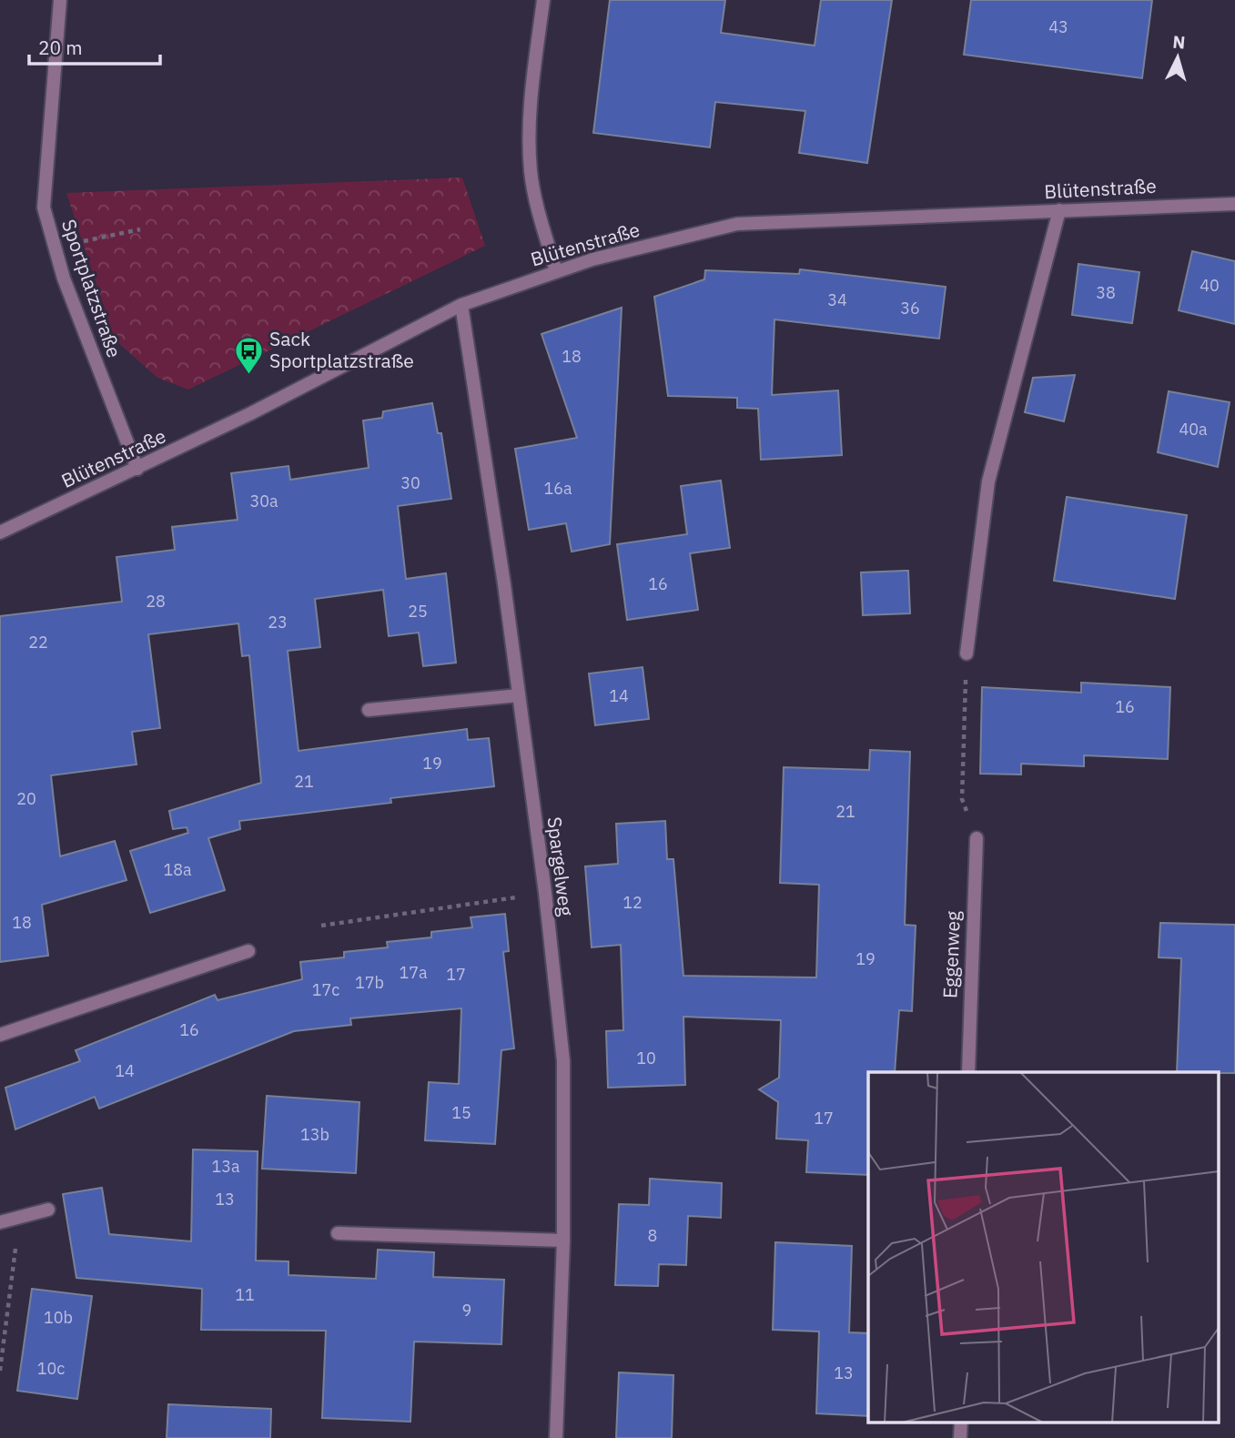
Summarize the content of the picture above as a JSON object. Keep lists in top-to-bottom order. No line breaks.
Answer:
{"streets":{"street":["Blütenstraße","Sportplatzstraße","Spargelweg","Eggenweg"]},"crossings":[["Blütenstraße","Sportplatzstraße"],["Blütenstraße","Spargelweg"]],"places":{"bus stop":["Sack Sportplatzstraße"]},"house_numbers":["43","40","38","34","36","18","40a","30","16a","30a","16","28","25","23","22","14","16","19","21","20","21","18a","12","18","19","17a","17","17b","17c","16","10","14","15","17","13b","13a","13","8","11","9","10b","10c","13"],"scale_bar":"20 m","north":"top"}
